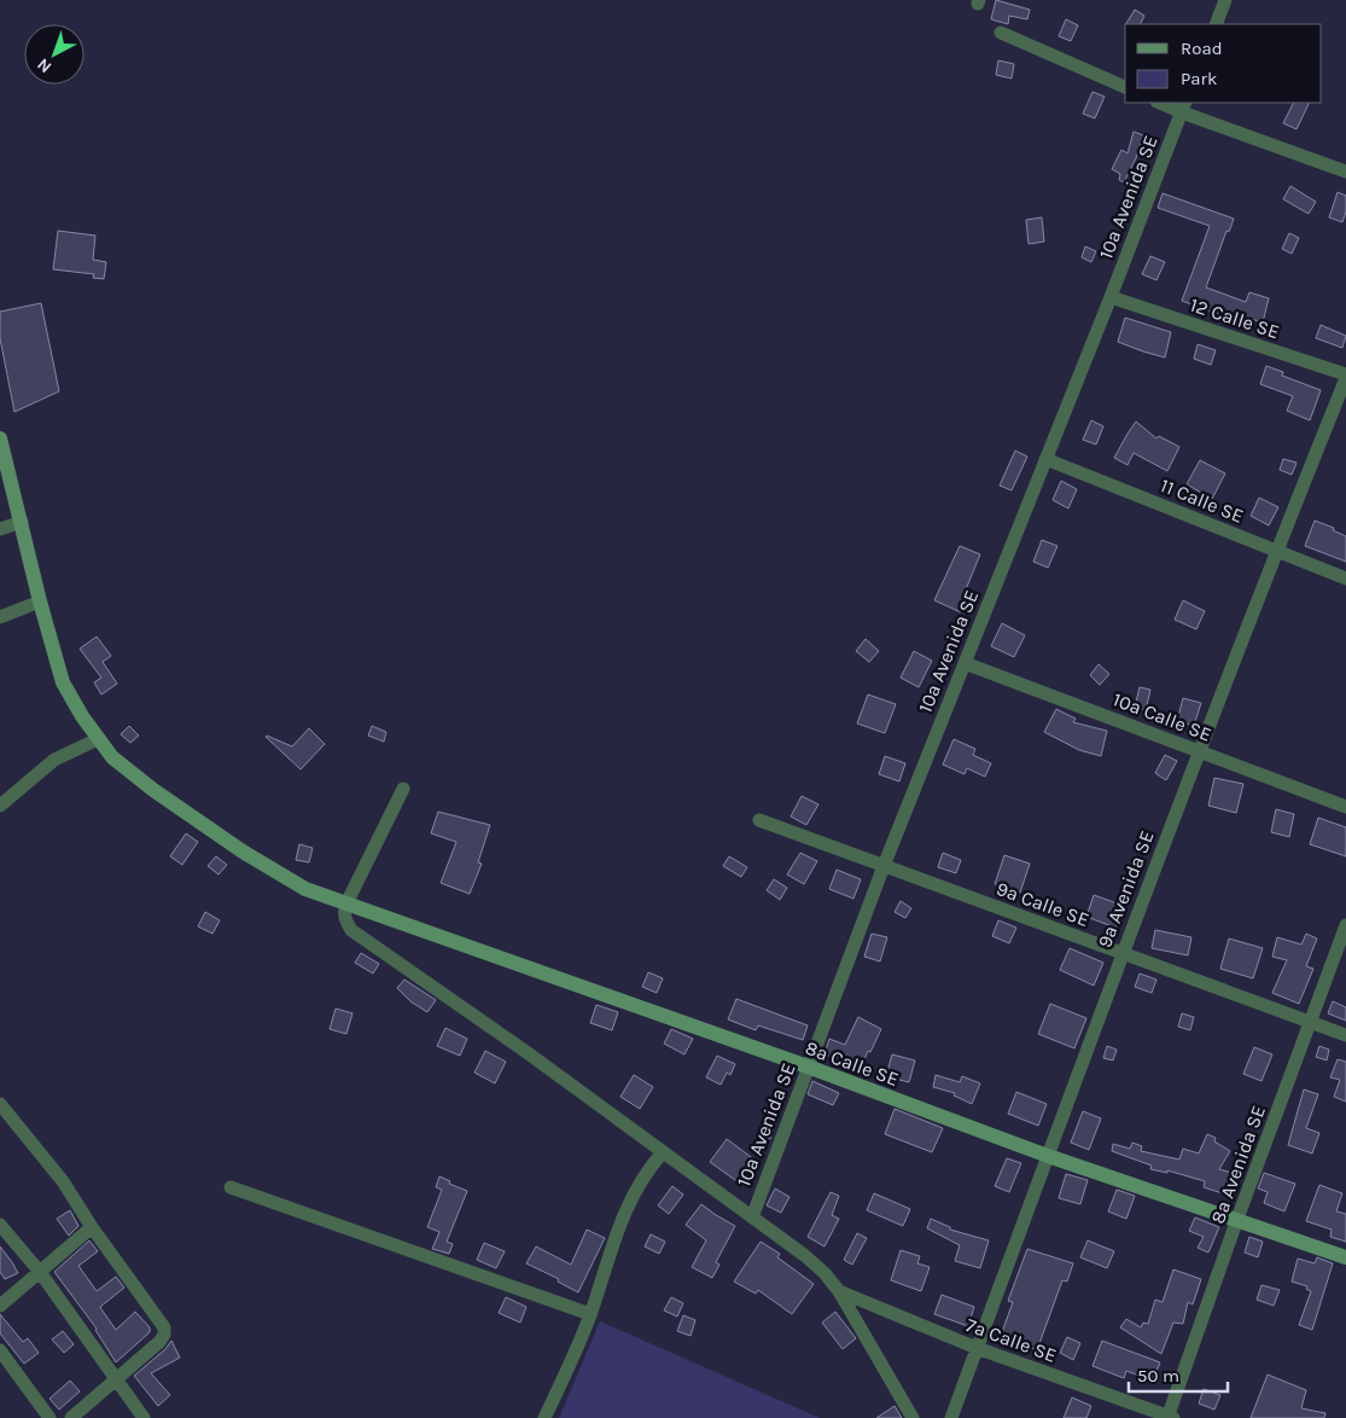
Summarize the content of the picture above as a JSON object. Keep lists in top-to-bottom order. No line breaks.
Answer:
{"streets":{"street":["10a Avenida SE","12 Calle SE","11 Calle SE","10a Calle SE","9a Avenida SE","9a Calle SE","8a Calle SE","8a Avenida SE","7a Calle SE"]},"crossings":[["10a Avenida SE","12 Calle SE"],["10a Avenida SE","11 Calle SE"],["10a Avenida SE","10a Calle SE"],["10a Avenida SE","9a Calle SE"],["10a Avenida SE","8a Calle SE"],["12 Calle SE","9a Avenida SE"],["11 Calle SE","9a Avenida SE"],["10a Calle SE","9a Avenida SE"],["9a Avenida SE","9a Calle SE"],["9a Avenida SE","8a Calle SE"],["9a Avenida SE","7a Calle SE"],["9a Calle SE","8a Avenida SE"],["8a Calle SE","8a Avenida SE"],["8a Avenida SE","7a Calle SE"]],"legend":["Road","Park"],"scale_bar":"50 m","north":"bottom left"}
